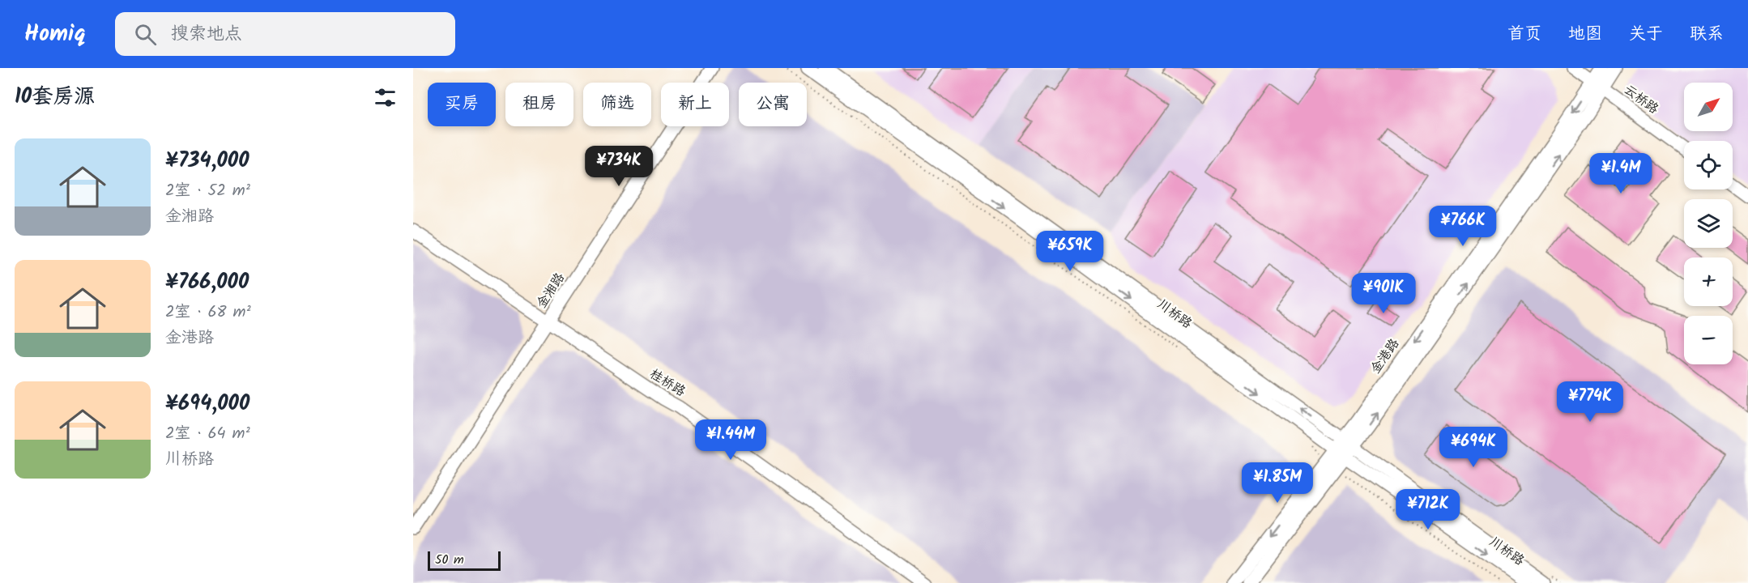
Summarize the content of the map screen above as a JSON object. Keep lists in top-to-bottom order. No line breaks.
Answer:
{"streets":{"street":["云桥路","金湘路","川桥路","金港路","桂桥路"]},"crossings":[["云桥路","金港路"],["金湘路","桂桥路"],["川桥路","金港路"]],"scale_bar":"50 m","north":"top right","page":{"header":"Homiq","search":"搜索地点","nav":["首页","地图","关于","联系"],"heading":"10套房源","map_buttons":["+","−"],"chip":["买房","租房","筛选","新上","公寓"],"list":[{"name":"¥734,000","note":"2室 · 52 m² · 金湘路"},{"name":"¥766,000","note":"2室 · 68 m² · 金港路"},{"name":"¥694,000","note":"2室 · 64 m² · 川桥路"}],"price":["¥734K","¥1.4M","¥766K","¥659K","¥901K","¥774K","¥1.44M","¥694K","¥1.85M","¥712K"],"scale":"50 m"}}
